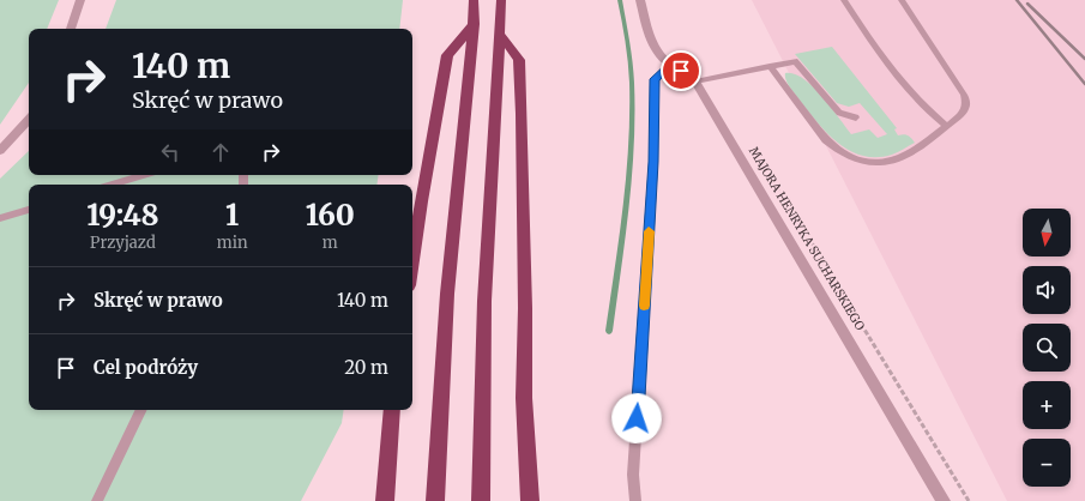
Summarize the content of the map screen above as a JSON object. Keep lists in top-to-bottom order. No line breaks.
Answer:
{"streets":{"street":["MAJORA HENRYKA SUCHARSKIEGO"]},"north":"bottom","page":{"turn":["140 m","Skręć w prawo"],"eta":["19:48","Przyjazd","1","min","160","m"],"map_buttons":["+","−"],"list":[{"name":"Skręć w prawo","value":"140 m"},{"name":"Cel podróży","value":"20 m"}]}}
